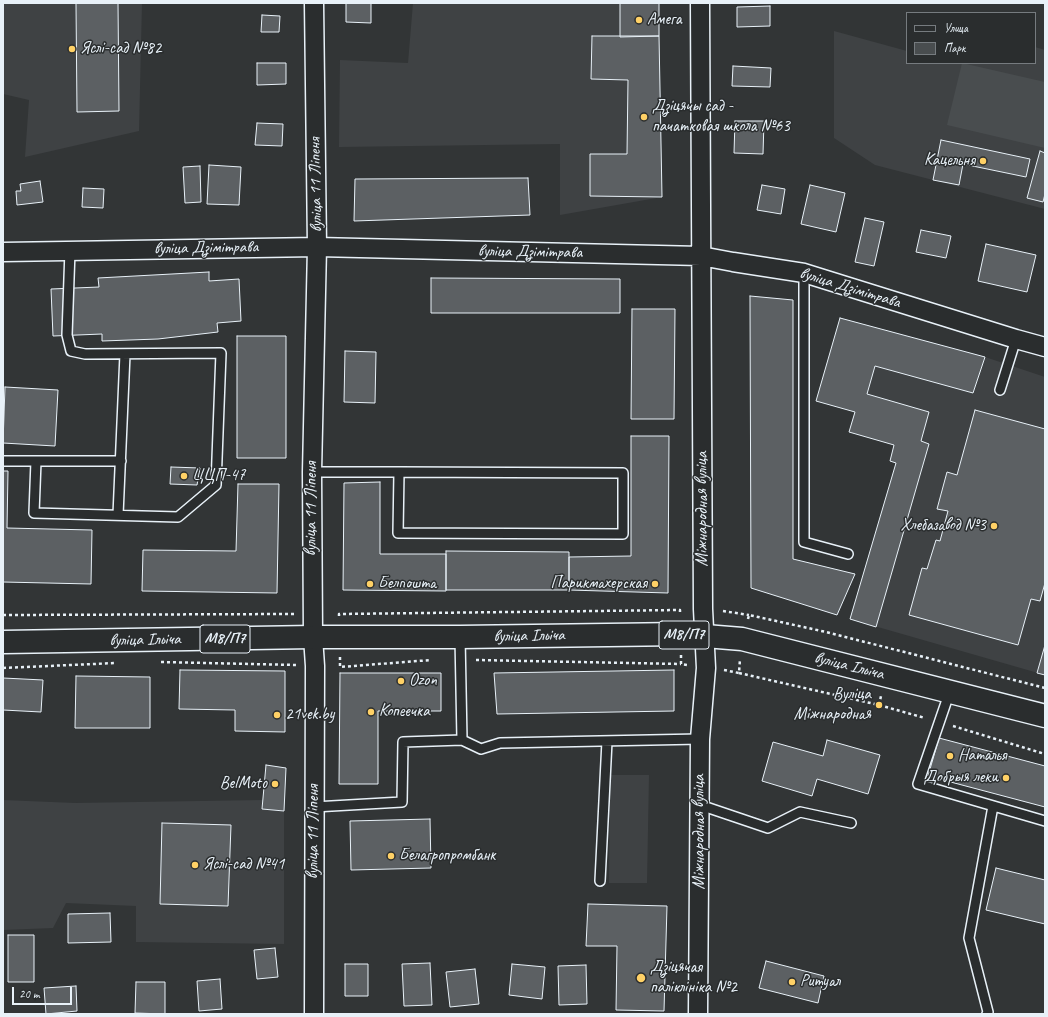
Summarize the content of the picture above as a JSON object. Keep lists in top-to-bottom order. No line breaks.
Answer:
{"streets":{"main road":["М8/П7","вуліца Ільіча"],"street":["вуліца 11 Ліпеня","вуліца Дзімітрава","Міжнародная вуліца"]},"crossings":[["вуліца 11 Ліпеня","вуліца Дзімітрава"],["вуліца 11 Ліпеня","вуліца Ільіча"],["вуліца Дзімітрава","Міжнародная вуліца"],["Міжнародная вуліца","вуліца Ільіча"]],"places":["Амега","Яслі-сад №82","Дзіцячы сад - пачатковая школа №63","Кацельня","ЦЦП-47","Хлебазавод №3","Белпошта","Парикмахерская","Ozon","Вуліца Міжнародная","Копеечка","21vek.by","Наталья","Добрыя леки","BelMoto","Белагропромбанк","Яслі-сад №41","Дзіцячая паліклініка №2","Ритуал"],"legend":["Улица","Парк"],"scale_bar":"20 m"}
